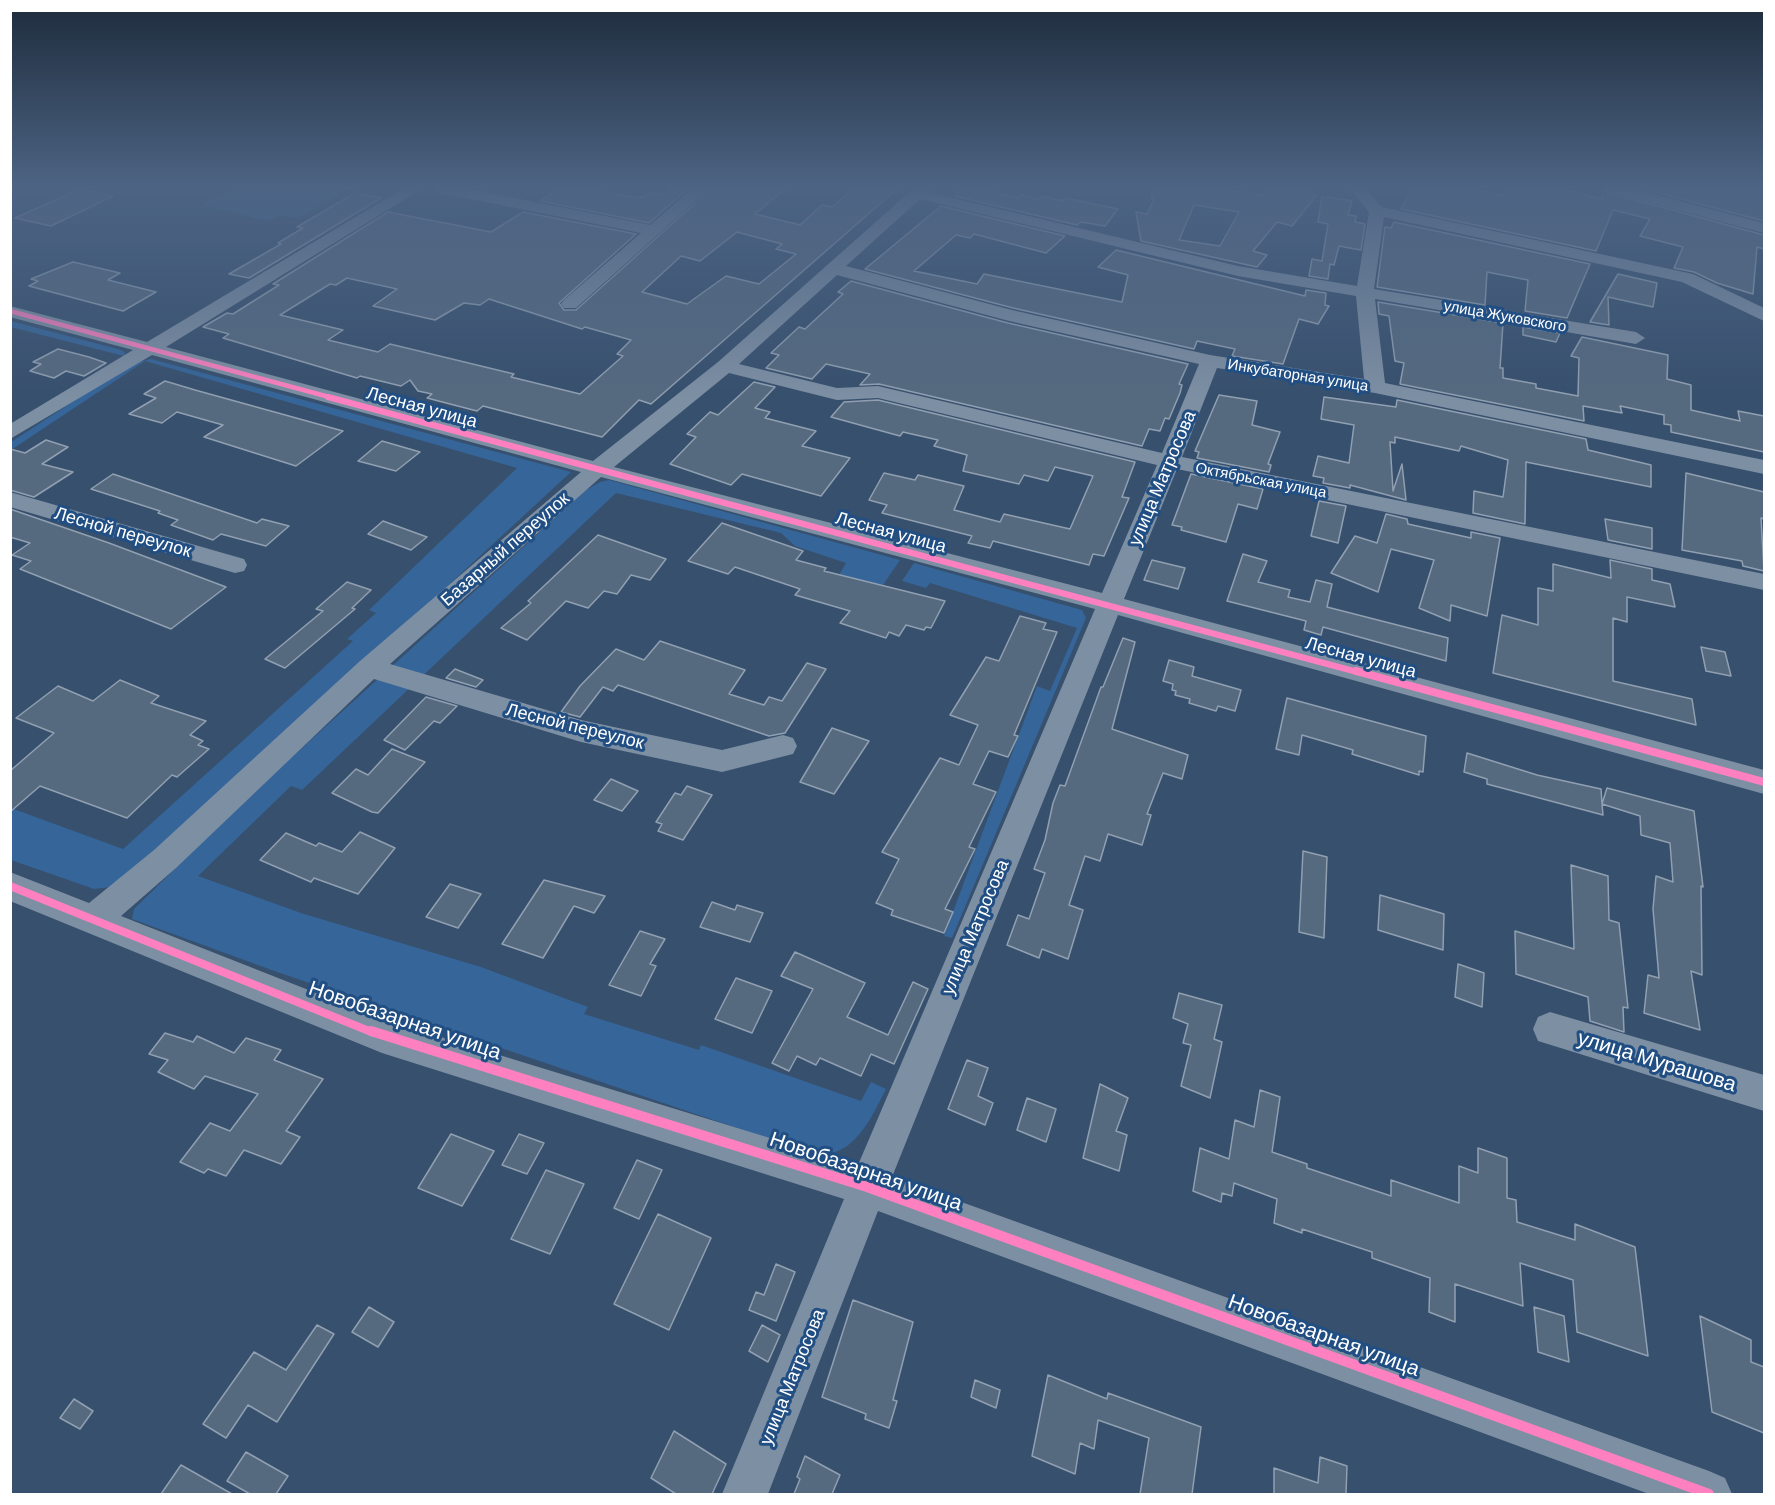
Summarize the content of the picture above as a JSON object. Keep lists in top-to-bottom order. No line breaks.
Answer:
{"streets":{"street":["улица Жуковского","Инкубаторная улица","Лесная улица","улица Матросова","Октябрьская улица","Лесной переулок","Базарный переулок","Новобазарная улица","улица Мурашова"]},"crossings":[["Инкубаторная улица","улица Матросова"],["Инкубаторная улица","Базарный переулок"],["Лесная улица","улица Матросова"],["Лесная улица","Базарный переулок"],["улица Матросова","Октябрьская улица"],["улица Матросова","Новобазарная улица"],["Октябрьская улица","Базарный переулок"],["Лесной переулок","Базарный переулок"],["Базарный переулок","Новобазарная улица"]]}
